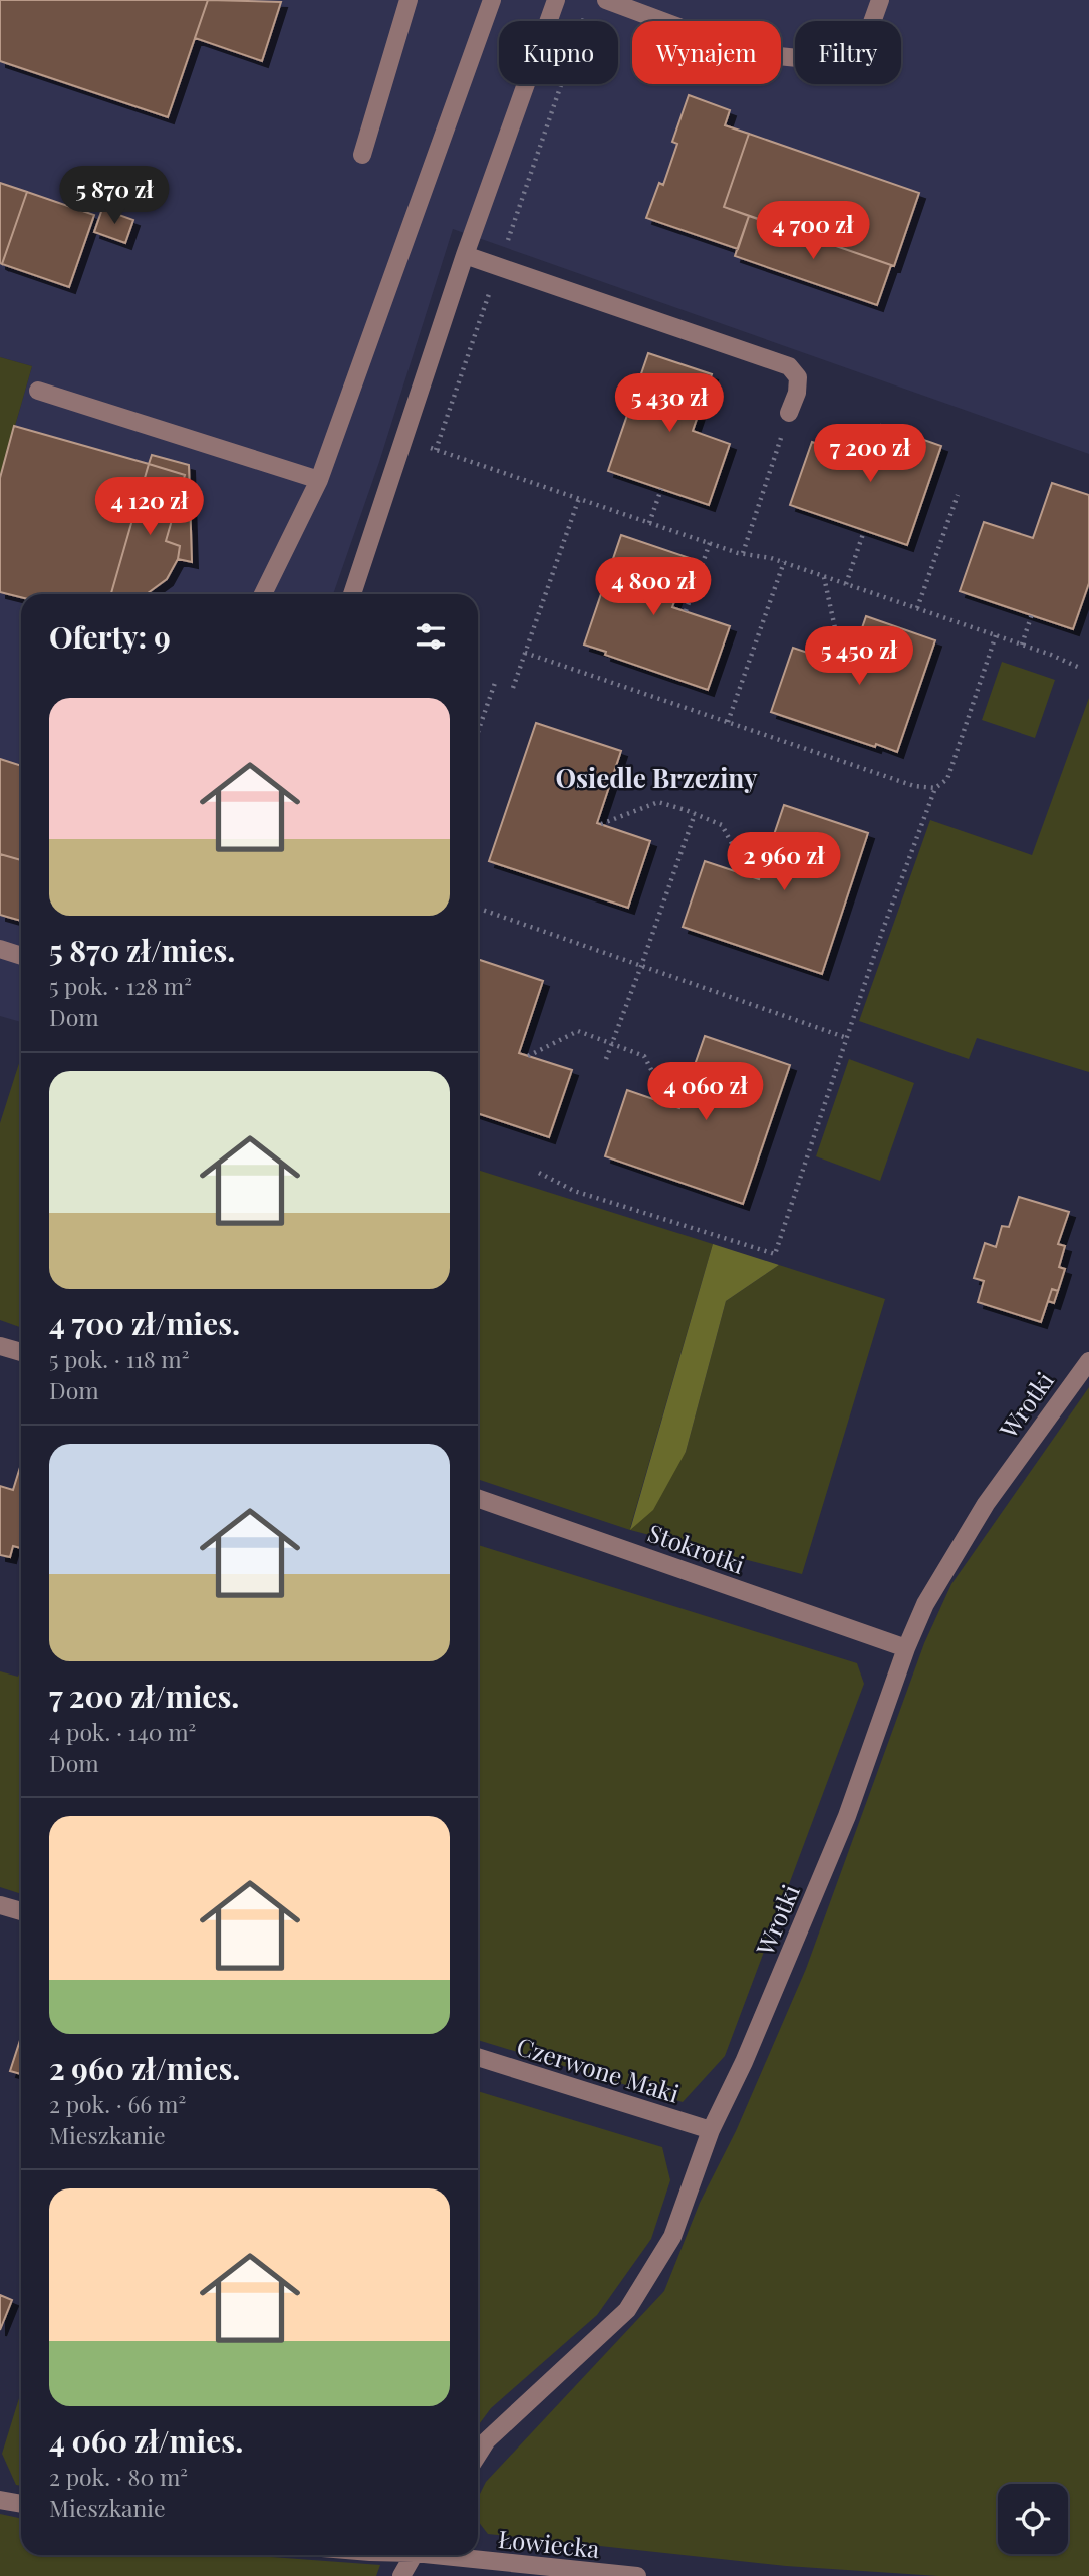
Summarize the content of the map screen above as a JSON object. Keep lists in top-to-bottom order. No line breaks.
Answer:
{"streets":{"street":["Wrotki","Stokrotki","Czerwone Maki","Łowiecka"]},"crossings":[["Wrotki","Stokrotki"],["Wrotki","Czerwone Maki"]],"districts":["Osiedle Brzeziny"],"page":{"chip":["Kupno","Wynajem","Filtry"],"price":["5 870 zł","4 700 zł","5 430 zł","7 200 zł","4 120 zł","4 800 zł","5 450 zł","2 960 zł","4 060 zł"],"heading":"Oferty: 9","list":[{"name":"5 870 zł/mies.","note":"5 pok. · 128 m² · Dom"},{"name":"4 700 zł/mies.","note":"5 pok. · 118 m² · Dom"},{"name":"7 200 zł/mies.","note":"4 pok. · 140 m² · Dom"},{"name":"2 960 zł/mies.","note":"2 pok. · 66 m² · Mieszkanie"},{"name":"4 060 zł/mies.","note":"2 pok. · 80 m² · Mieszkanie"}]}}
